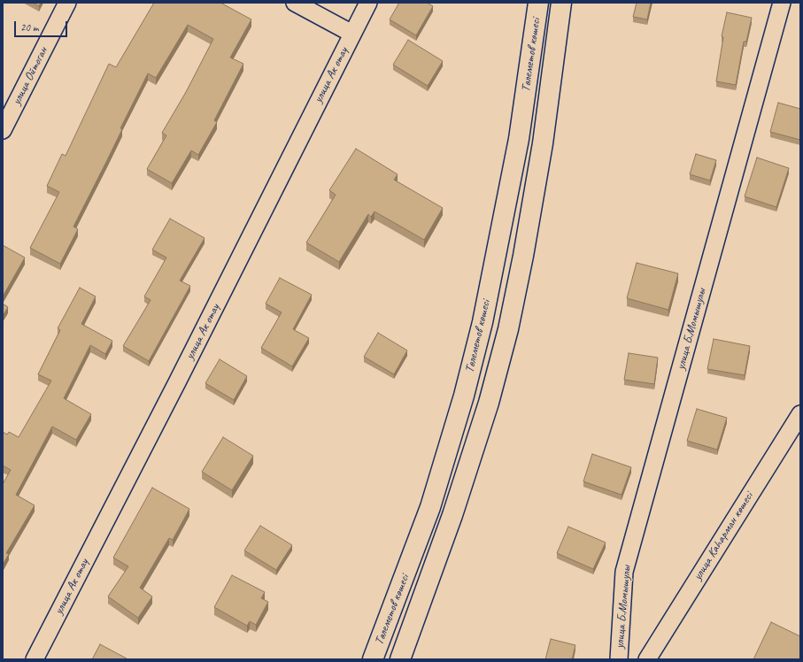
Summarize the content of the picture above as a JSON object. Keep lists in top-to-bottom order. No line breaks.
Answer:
{"streets":{"main road":["Төлеметов көшесі"],"street":["улица Ак отау","улица Ойтоган","улица Б.Момышулы","улица Каһарман көшесі"]},"scale_bar":"20 m"}
